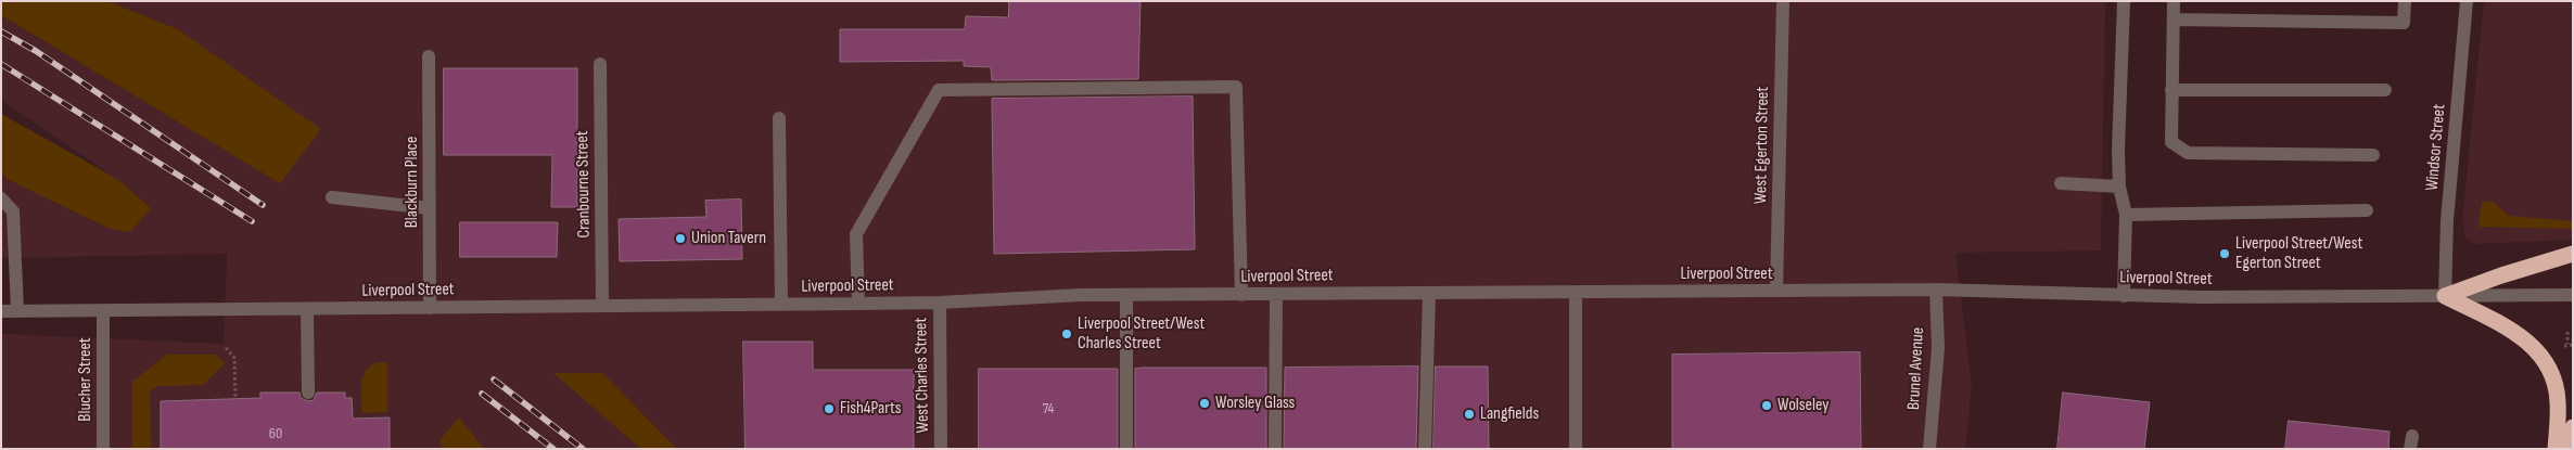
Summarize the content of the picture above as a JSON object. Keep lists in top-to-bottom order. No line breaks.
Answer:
{"streets":{"street":["West Egerton Street","Windsor Street","Blackburn Place","Cranbourne Street","Liverpool Street","Brunel Avenue","West Charles Street","Blucher Street"]},"crossings":[["West Egerton Street","Liverpool Street"],["Windsor Street","Liverpool Street"],["Blackburn Place","Liverpool Street"],["Cranbourne Street","Liverpool Street"],["Liverpool Street","Brunel Avenue"],["Liverpool Street","West Charles Street"],["Liverpool Street","Blucher Street"]],"places":["Union Tavern","Liverpool Street/West Egerton Street","Liverpool Street/West Charles Street","Worsley Glass","Wolseley","Fish4Parts","Langfields"],"house_numbers":["74","60"]}
